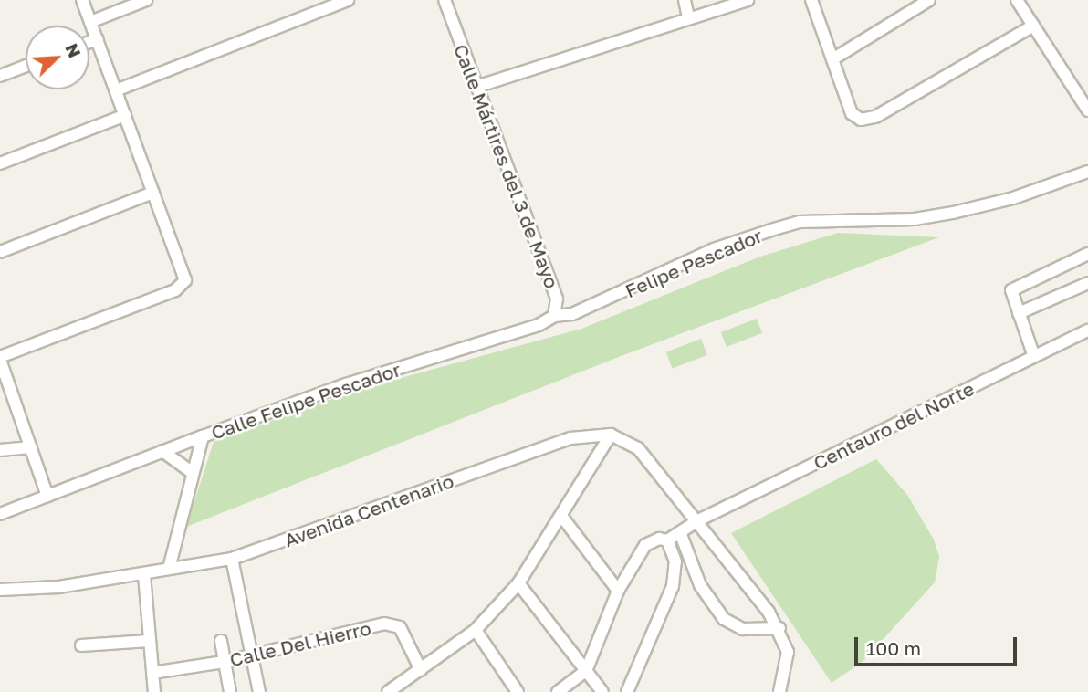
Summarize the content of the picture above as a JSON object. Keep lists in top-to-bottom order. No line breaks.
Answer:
{"streets":{"street":["Calle Mártires del 3 de Mayo","Felipe Pescador","Calle Felipe Pescador","Centauro del Norte","Avenida Centenario","Calle Del Hierro"]},"crossings":[["Calle Mártires del 3 de Mayo","Felipe Pescador"],["Calle Mártires del 3 de Mayo","Calle Felipe Pescador"],["Calle Felipe Pescador","Avenida Centenario"]],"scale_bar":"100 m","north":"top right"}
